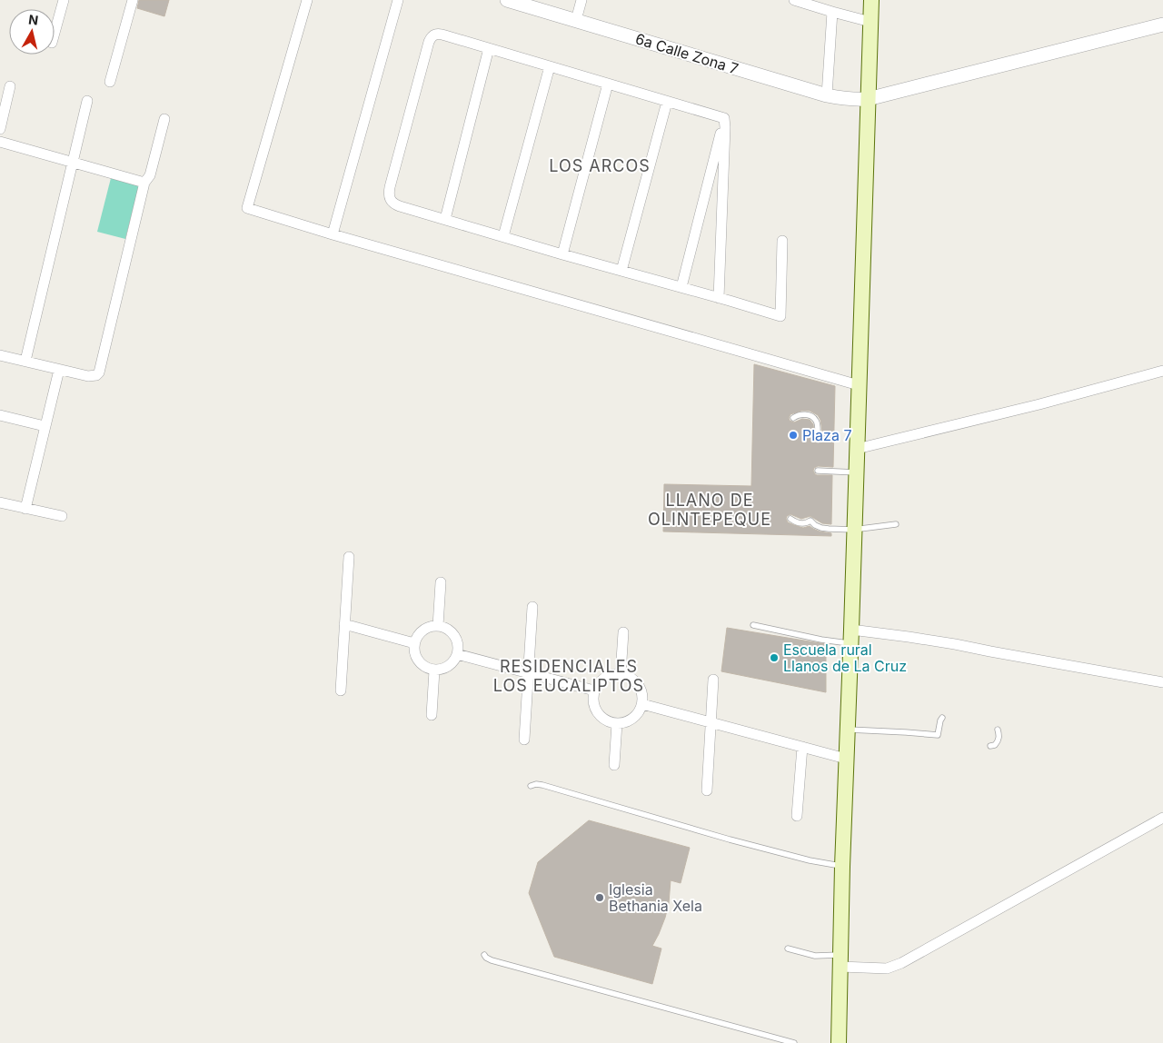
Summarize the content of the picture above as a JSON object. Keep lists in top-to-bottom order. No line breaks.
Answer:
{"streets":{"street":["6a Calle Zona 7"]},"districts":["LOS ARCOS","LLANO DE OLINTEPEQUE","RESIDENCIALES LOS EUCALIPTOS"],"places":["Plaza 7","Escuela rural Llanos de La Cruz","Iglesia Bethania Xela"],"north":"top"}
